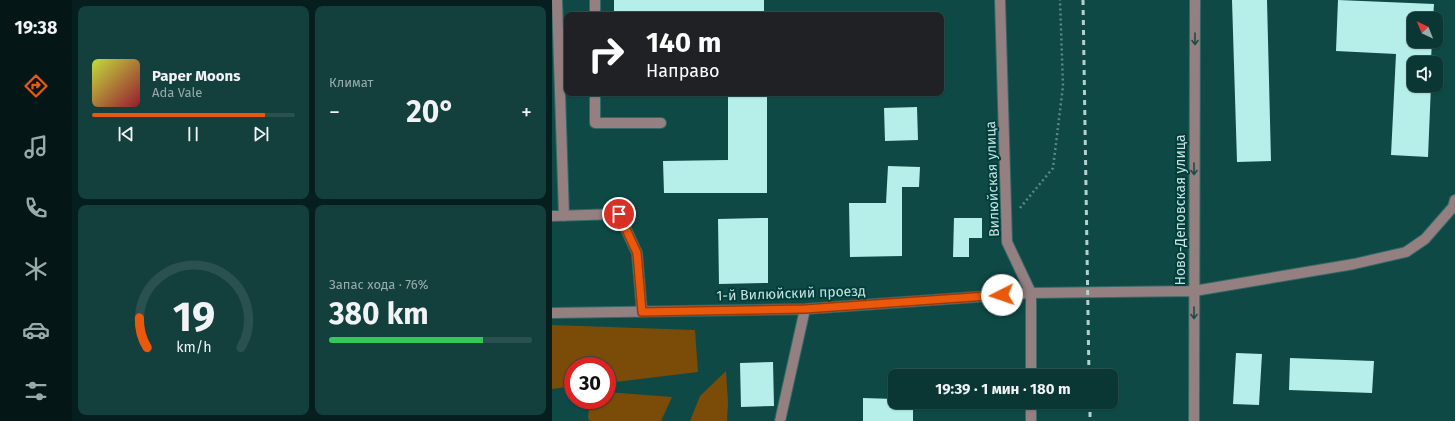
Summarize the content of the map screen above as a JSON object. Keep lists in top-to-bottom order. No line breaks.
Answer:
{"streets":{"street":["Вилюйская улица","Ново-Деповская улица","1-й Вилюйский проезд"]},"crossings":[["Вилюйская улица","1-й Вилюйский проезд"],["Ново-Деповская улица","1-й Вилюйский проезд"]],"one_way":["Ново-Деповская улица"],"north":"top left","page":{"tabs":"19:38","tile":["Климат",["Запас хода · 76%","380 km"]],"turn":["140 m","Направо"],"song":["Paper Moons","Ada Vale"],"heat":["−","20°","+"],"limit":"30","trip":"19:39 · 1 мин · 180 m","gauge":["19","km/h"]}}
